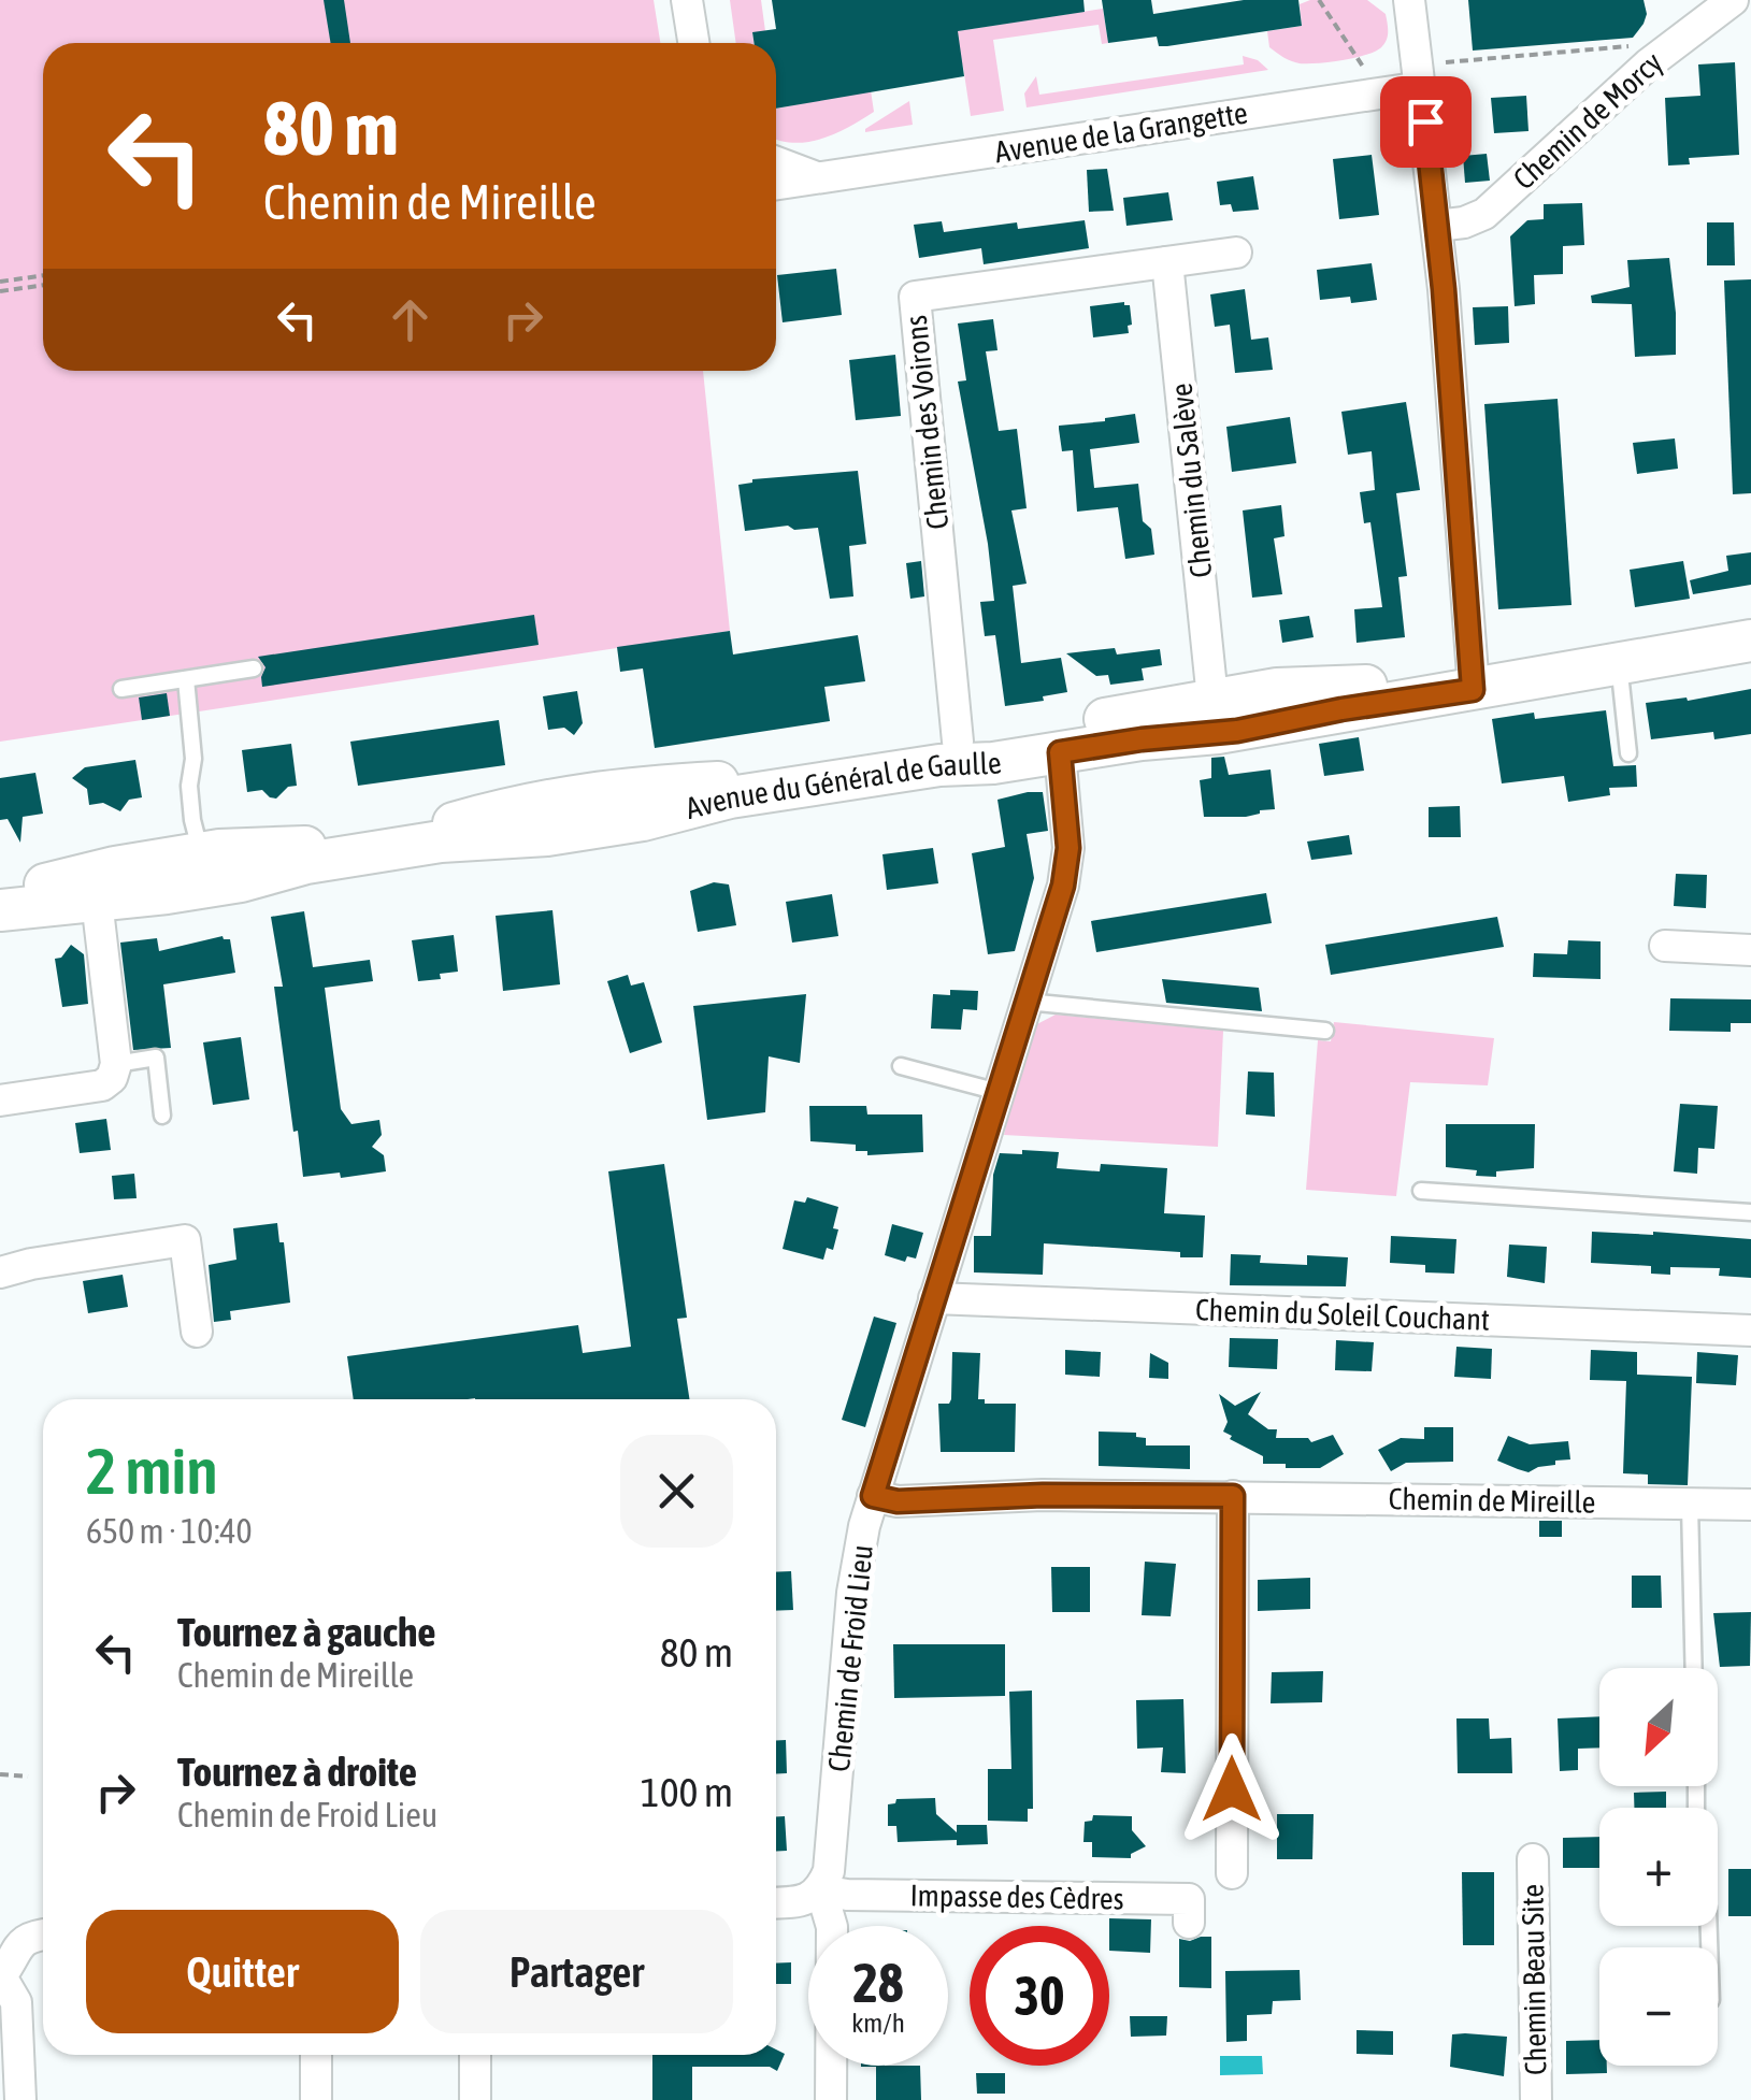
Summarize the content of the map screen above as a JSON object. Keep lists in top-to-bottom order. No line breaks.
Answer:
{"streets":{"main road":["Avenue du Général de Gaulle"],"street":["Chemin de Morcy","Avenue de la Grangette","Chemin des Voirons","Chemin du Salève","Chemin du Soleil Couchant","Chemin de Mireille","Chemin de Froid Lieu","Impasse des Cèdres","Chemin Beau Site"]},"crossings":[["Chemin des Voirons","Chemin du Salève"],["Chemin des Voirons","Avenue du Général de Gaulle"],["Chemin du Salève","Avenue du Général de Gaulle"],["Avenue du Général de Gaulle","Chemin de Froid Lieu"],["Chemin du Soleil Couchant","Chemin de Froid Lieu"],["Chemin de Mireille","Chemin de Froid Lieu"],["Chemin de Froid Lieu","Impasse des Cèdres"]],"north":"bottom left","page":{"turn":["80 m","Chemin de Mireille"],"heading":["2 min","650 m · 10:40"],"list":[{"name":"Tournez à gauche","note":"Chemin de Mireille","value":"80 m"},{"name":"Tournez à droite","note":"Chemin de Froid Lieu","value":"100 m"}],"map_buttons":["+","−"],"buttons":["Quitter","Partager"],"speed":"28 km/h","limit":"30"}}
